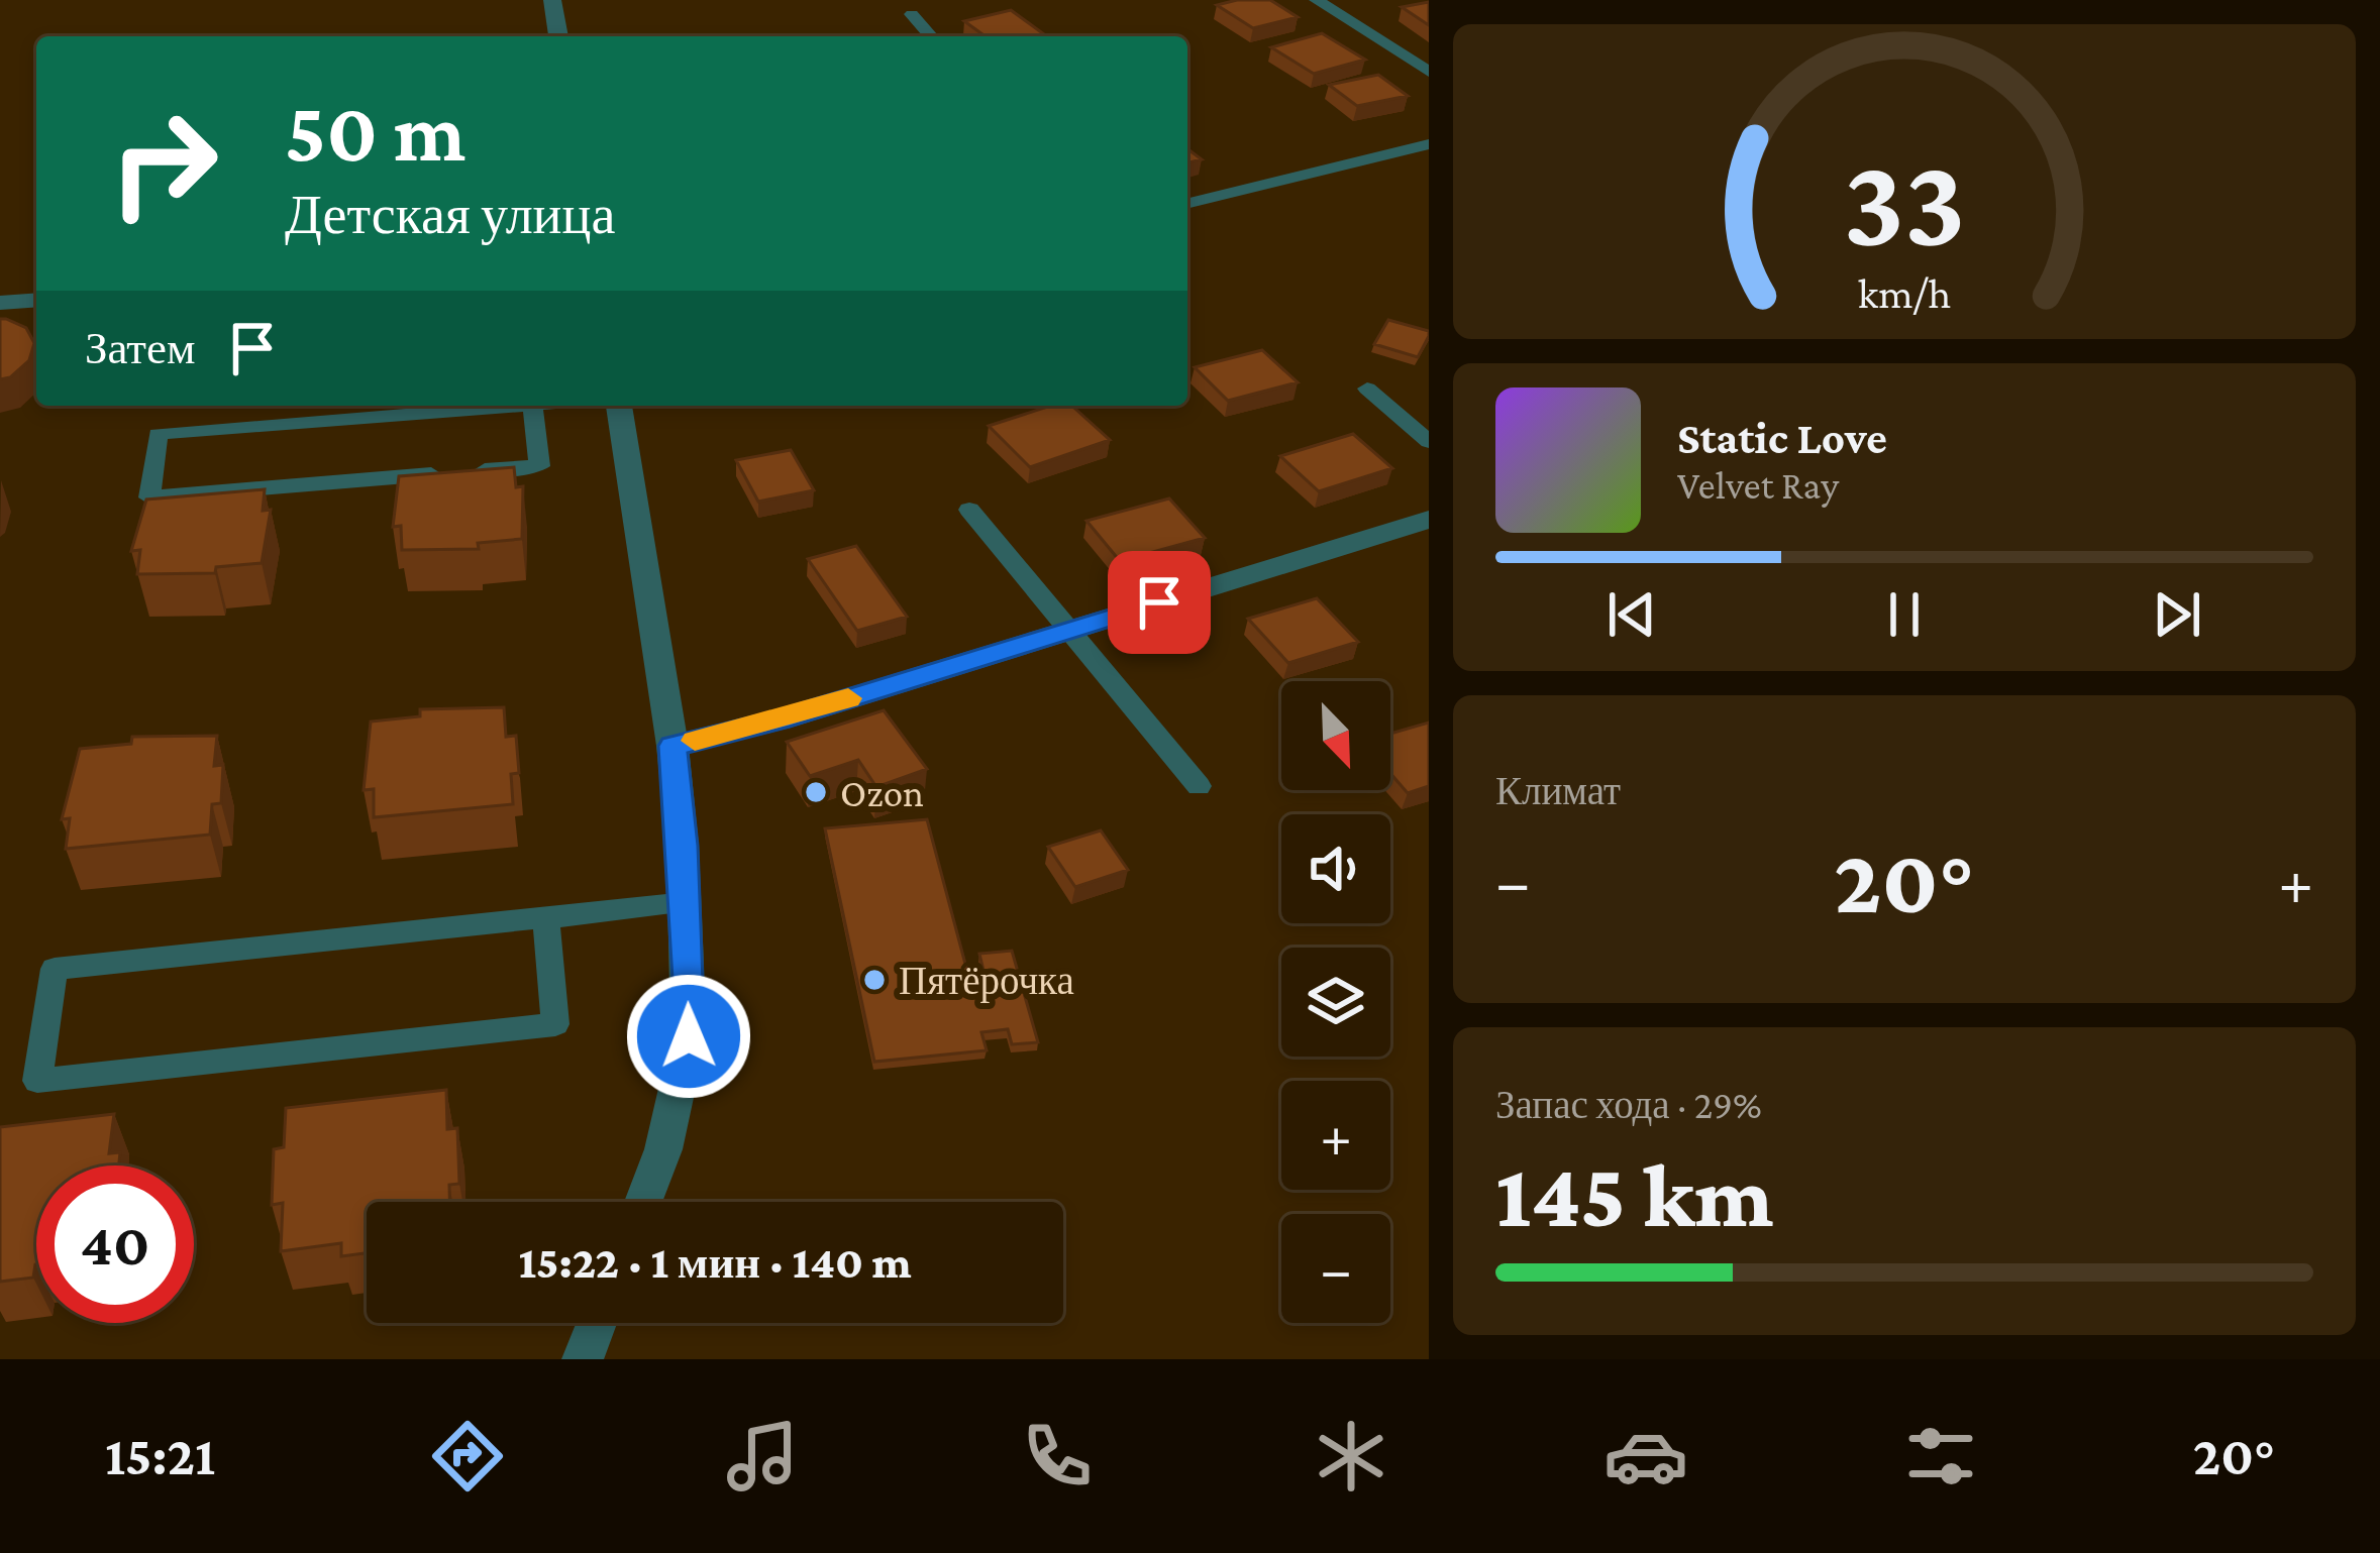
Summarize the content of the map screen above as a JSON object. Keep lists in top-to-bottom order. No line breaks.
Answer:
{"places":["Ozon","Пятёрочка"],"north":"bottom right","page":{"turn":["50 m","Детская улица"],"then":"Затем","song":["Static Love","Velvet Ray"],"map_buttons":["+","−"],"tile":["Климат",["Запас хода · 29%","145 km"]],"heat":["−","20°","+"],"limit":"40","trip":"15:22 · 1 мин · 140 m","tabs":["15:21","20°"],"gauge":["33","km/h"]}}
